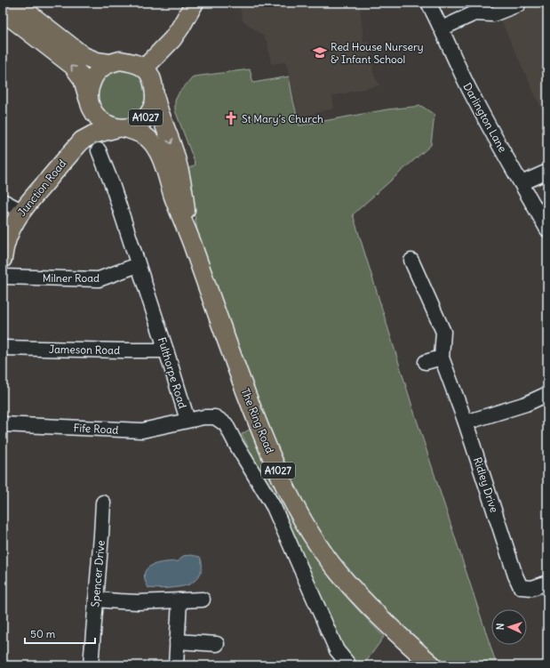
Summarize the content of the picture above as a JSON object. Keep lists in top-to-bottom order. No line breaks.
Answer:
{"streets":{"main road":["A1027","Junction Road","The Ring Road"],"street":["Darlington Lane","Milner Road","Jameson Road","Fulthorpe Road","Fife Road","Ridley Drive","Spencer Drive"]},"crossings":[["A1027","Junction Road"],["A1027","The Ring Road"],["Junction Road","The Ring Road"],["Milner Road","Fulthorpe Road"],["Jameson Road","Fulthorpe Road"],["Fulthorpe Road","Fife Road"]],"places":{"school or university":["Red House Nursery & Infant School"],"church":["St Mary’s Church"]},"scale_bar":"50 m","north":"left"}
